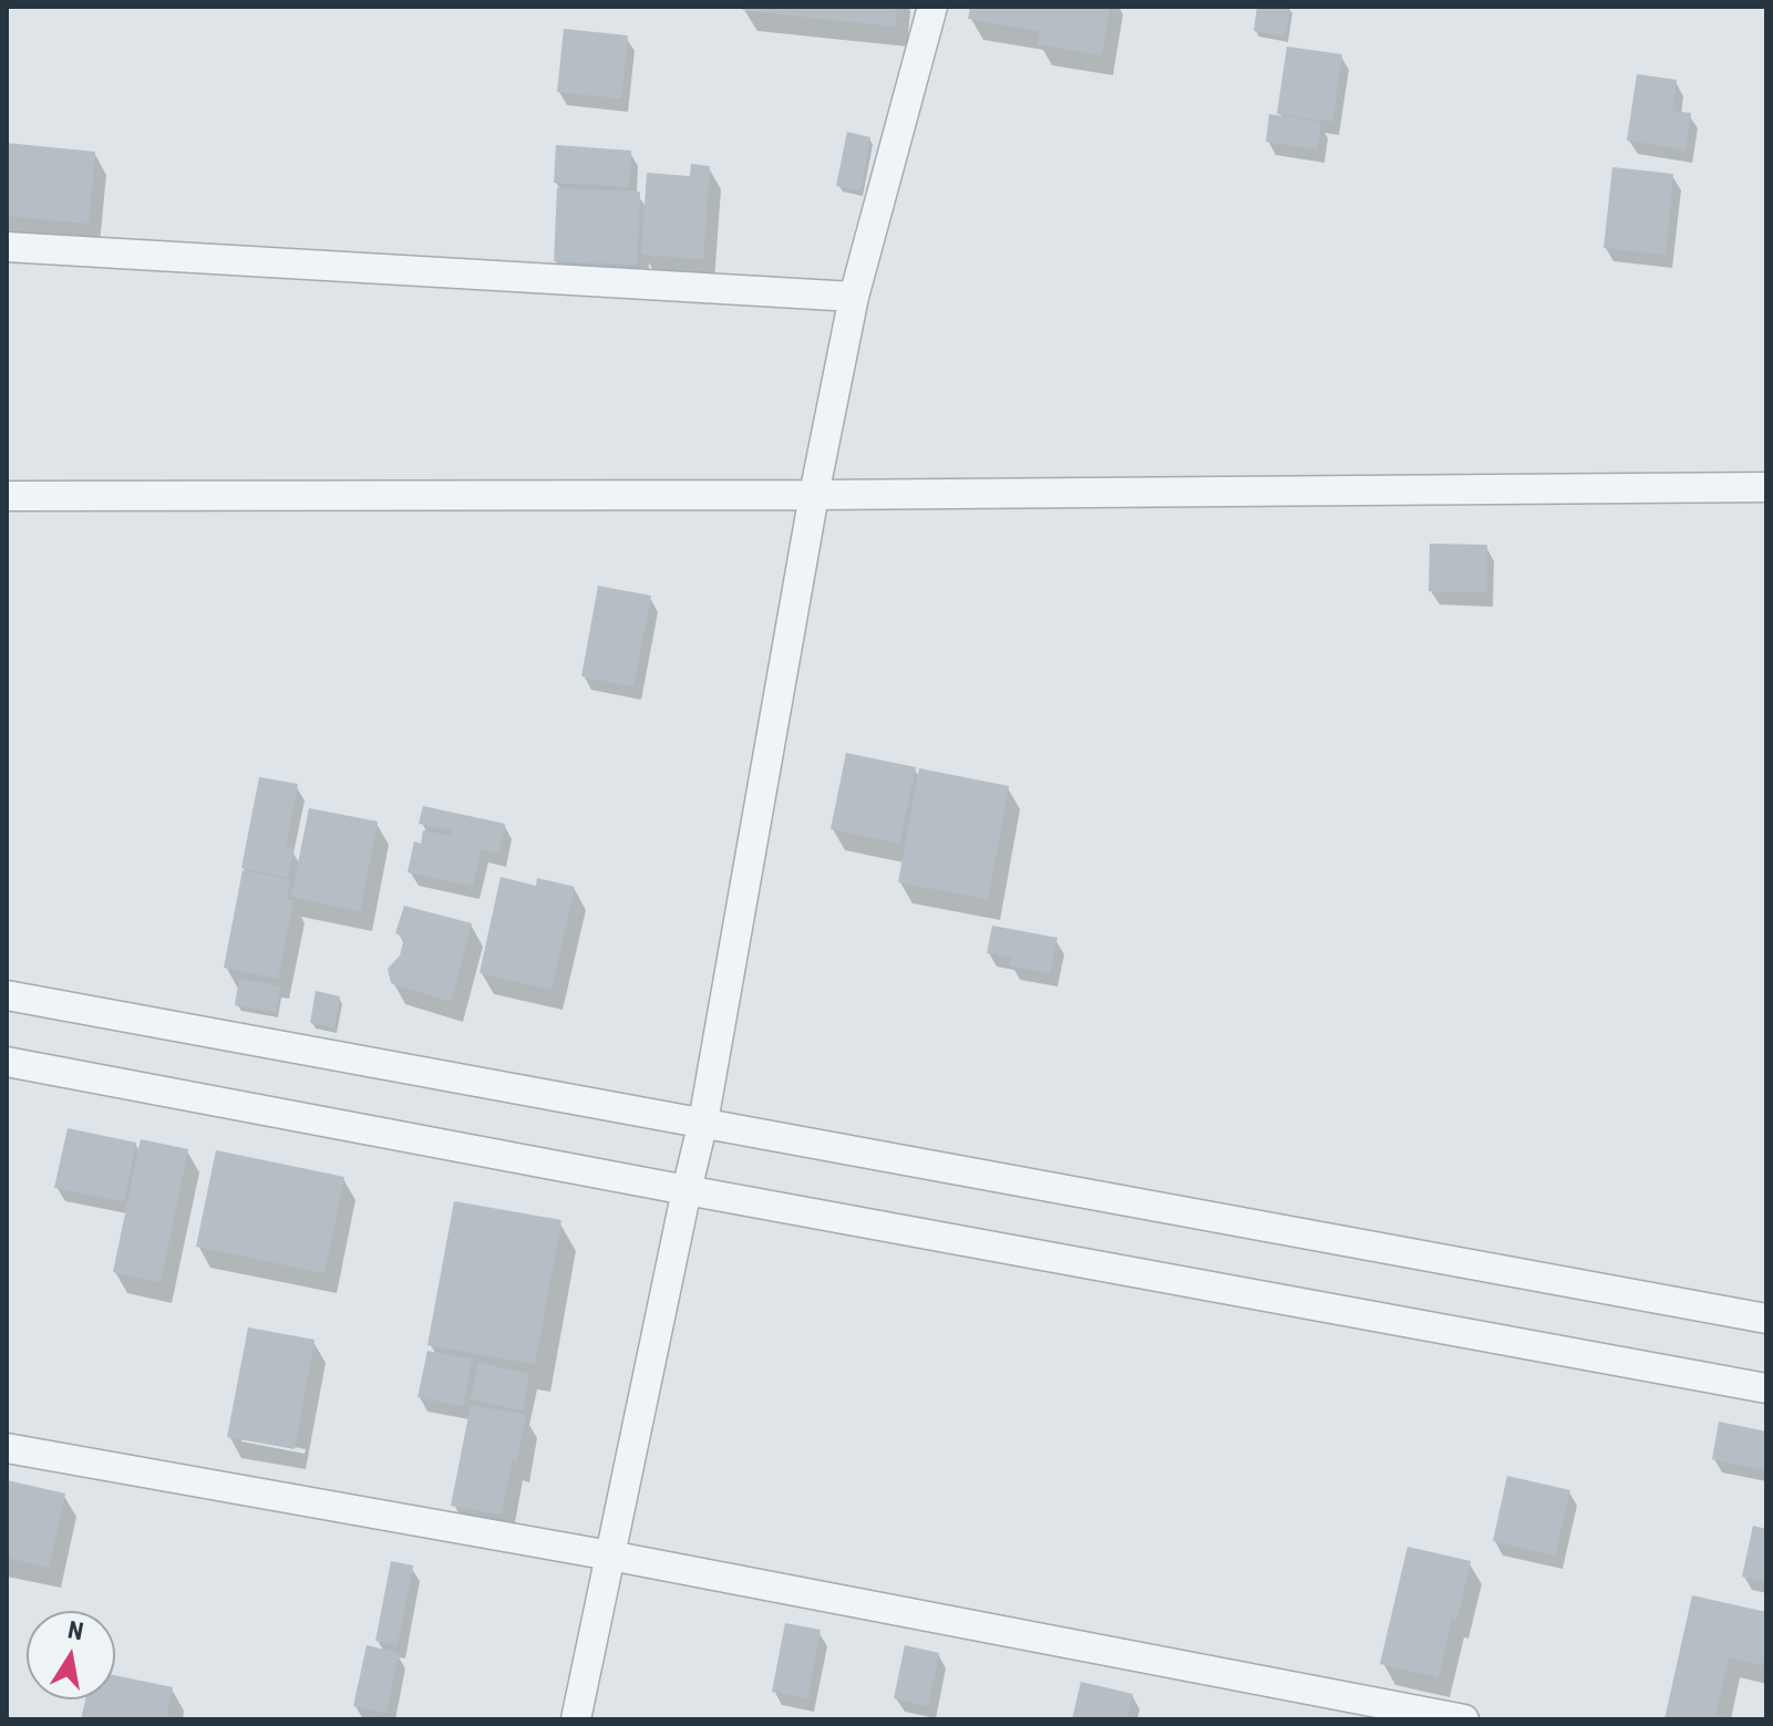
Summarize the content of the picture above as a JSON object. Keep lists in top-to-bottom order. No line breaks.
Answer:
{"north":"top"}
